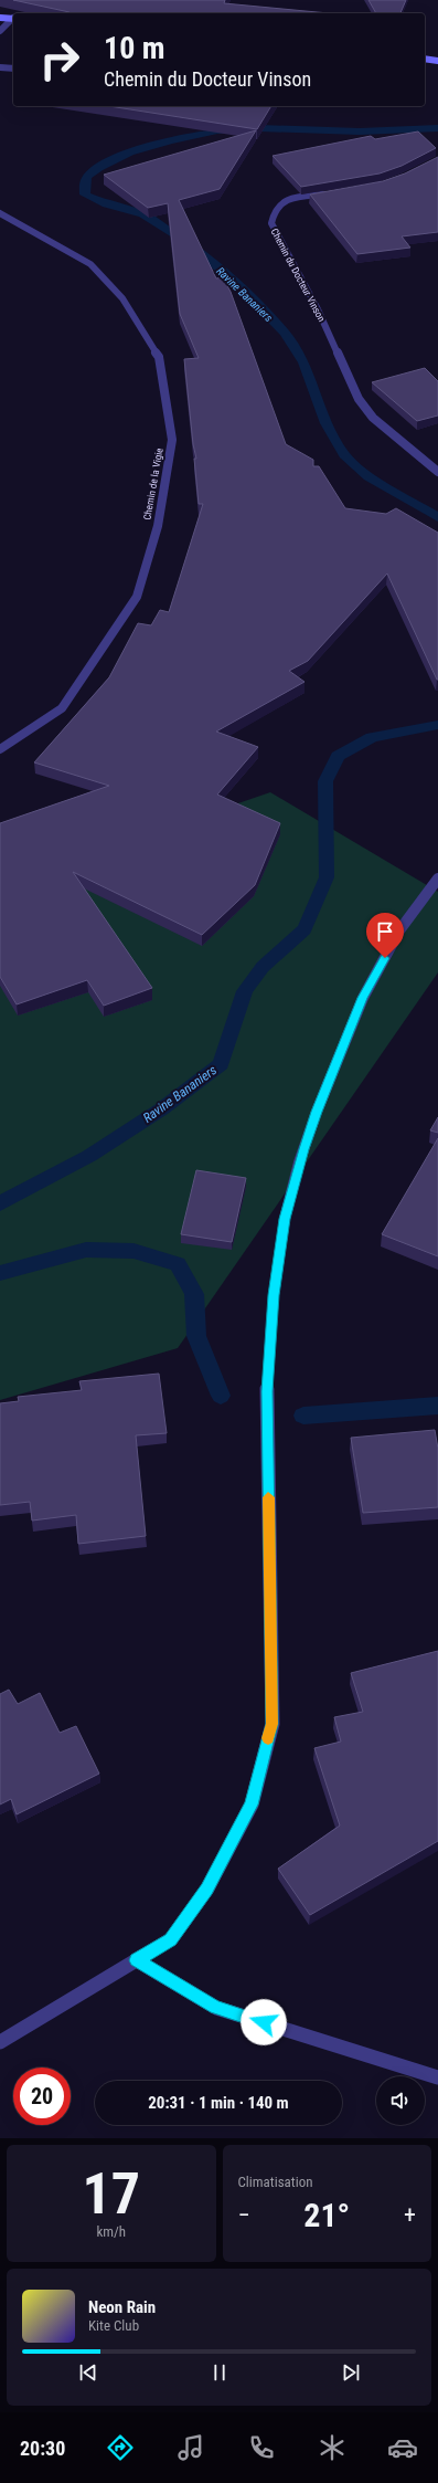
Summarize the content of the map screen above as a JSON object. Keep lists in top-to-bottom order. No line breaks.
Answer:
{"streets":{"street":["Chemin du Docteur Vinson","Chemin de la Vigie"]},"water":["Ravine Bananiers"],"page":{"turn":["10 m","Chemin du Docteur Vinson"],"limit":"20","trip":"20:31 · 1 min · 140 m","tile":[["17","km/h"],"Climatisation"],"heat":["−","21°","+"],"song":["Neon Rain","Kite Club"],"tabs":"20:30"}}
